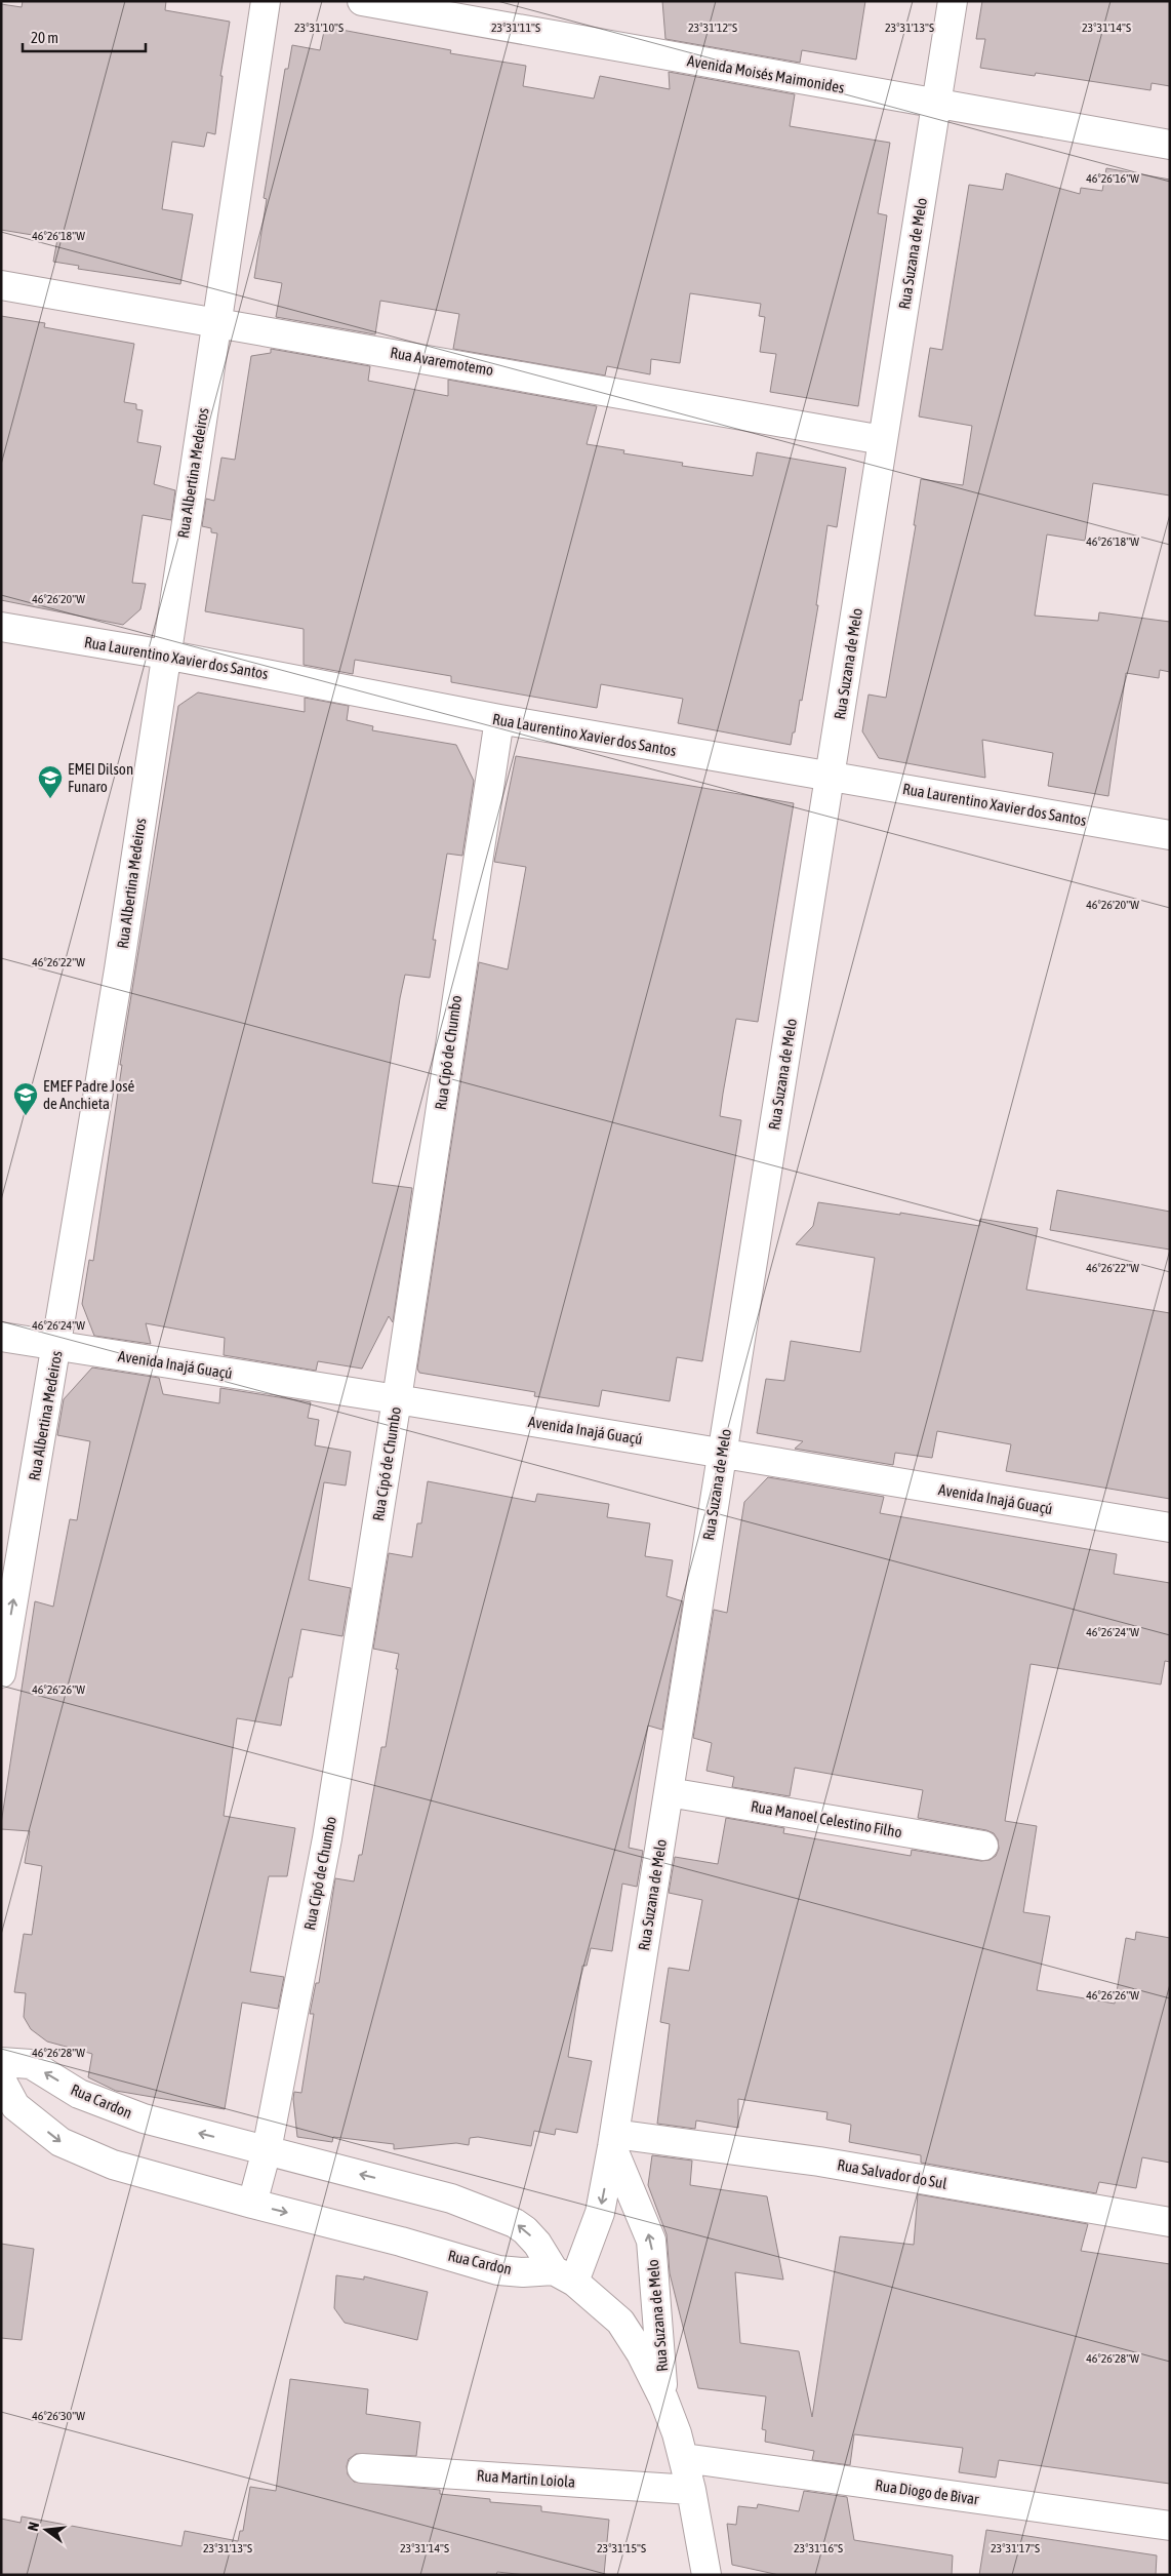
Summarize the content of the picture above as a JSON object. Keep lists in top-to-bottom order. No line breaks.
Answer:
{"streets":{"street":["Avenida Moisés Maimonides","Rua Suzana de Melo","Rua Avaremotemo","Rua Albertina Medeiros","Rua Laurentino Xavier dos Santos","Rua Cipó de Chumbo","Avenida Inajá Guaçú","Rua Manoel Celestino Filho","Rua Cardon","Rua Salvador do Sul","Rua Martin Loiola","Rua Diogo de Bivar"]},"crossings":[["Avenida Moisés Maimonides","Rua Suzana de Melo"],["Rua Suzana de Melo","Rua Avaremotemo"],["Rua Suzana de Melo","Rua Laurentino Xavier dos Santos"],["Rua Suzana de Melo","Avenida Inajá Guaçú"],["Rua Suzana de Melo","Rua Manoel Celestino Filho"],["Rua Suzana de Melo","Rua Cardon"],["Rua Suzana de Melo","Rua Salvador do Sul"],["Rua Suzana de Melo","Rua Martin Loiola"],["Rua Suzana de Melo","Rua Diogo de Bivar"],["Rua Avaremotemo","Rua Albertina Medeiros"],["Rua Albertina Medeiros","Rua Laurentino Xavier dos Santos"],["Rua Albertina Medeiros","Avenida Inajá Guaçú"],["Rua Laurentino Xavier dos Santos","Rua Cipó de Chumbo"],["Rua Cipó de Chumbo","Avenida Inajá Guaçú"],["Rua Cipó de Chumbo","Rua Cardon"]],"places":{"school or university":["EMEI Dilson Funaro","EMEF Padre José de Anchieta"]},"scale_bar":"20 m","north":"left","coordinates":["23°31'10\"S","23°31'11\"S","23°31'12\"S","23°31'13\"S","23°31'14\"S","46°26'16\"W","46°26'18\"W","46°26'20\"W","46°26'22\"W","46°26'24\"W","46°26'26\"W","46°26'28\"W","46°26'30\"W","23°31'15\"S","23°31'16\"S","23°31'17\"S"]}
